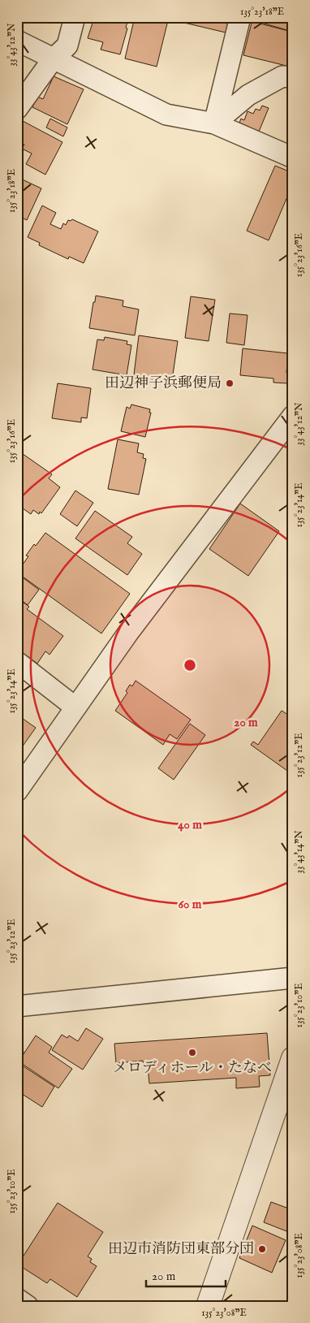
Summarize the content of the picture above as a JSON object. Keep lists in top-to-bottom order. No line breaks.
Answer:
{"places":["田辺神子浜郵便局","メロディホール・たなべ","田辺市消防団東部分団"],"scale_bar":"20 m","coordinates":["135°23'18\"E","33°43'12\"N","135°23'16\"E","135°23'14\"E","135°23'12\"E","33°43'14\"N","135°23'10\"E","135°23'08\"E"],"rings":["20 m","40 m","60 m"]}
